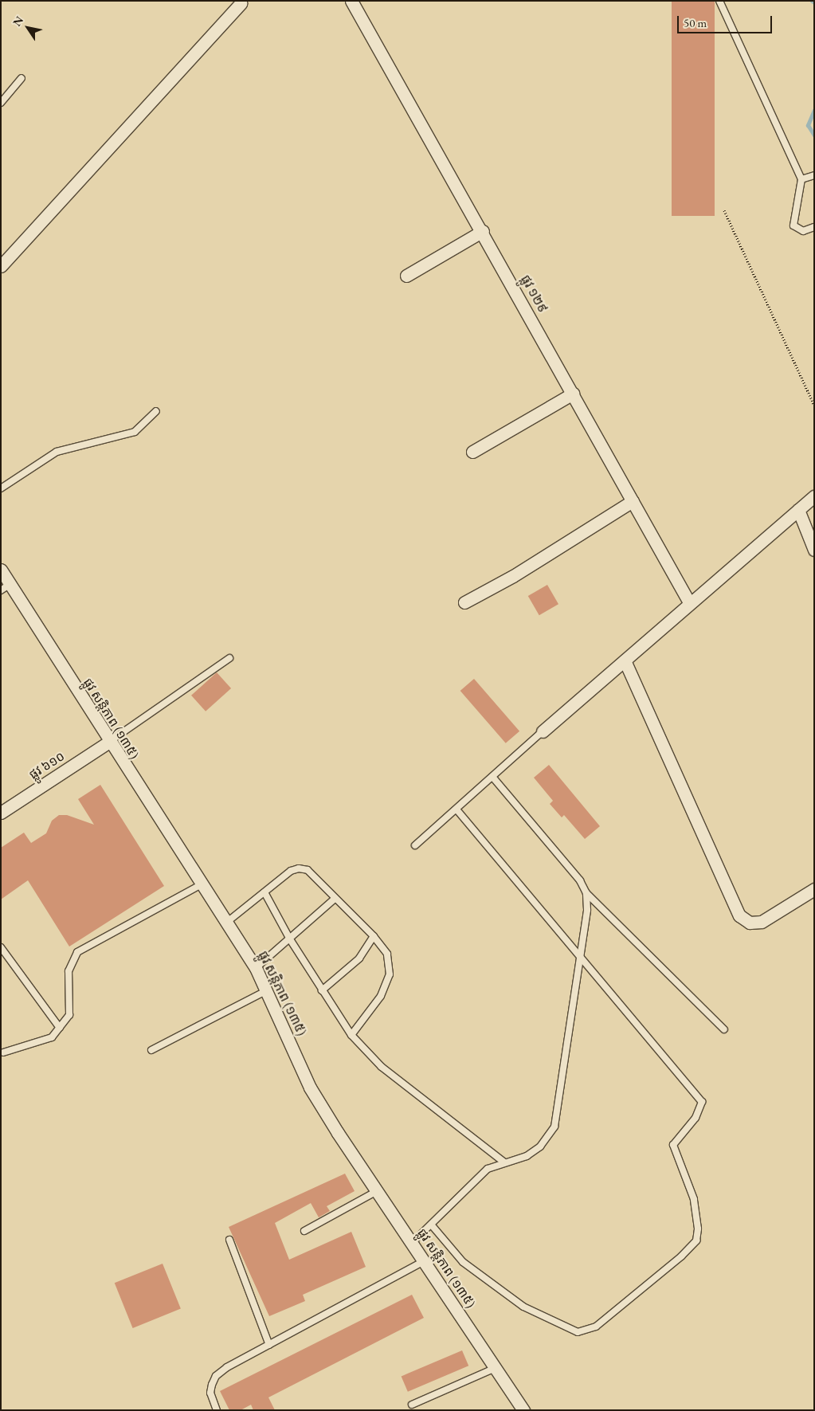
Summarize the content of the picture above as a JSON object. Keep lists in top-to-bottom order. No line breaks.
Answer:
{"streets":{"street":["ផ្លូវ ១២៩","ផ្លូវ សន្តិភាព (១៣៥)","ផ្លូវ ៦១០"]},"crossings":[["ផ្លូវ សន្តិភាព (១៣៥)","ផ្លូវ ៦១០"]],"scale_bar":"50 m","north":"top left"}
